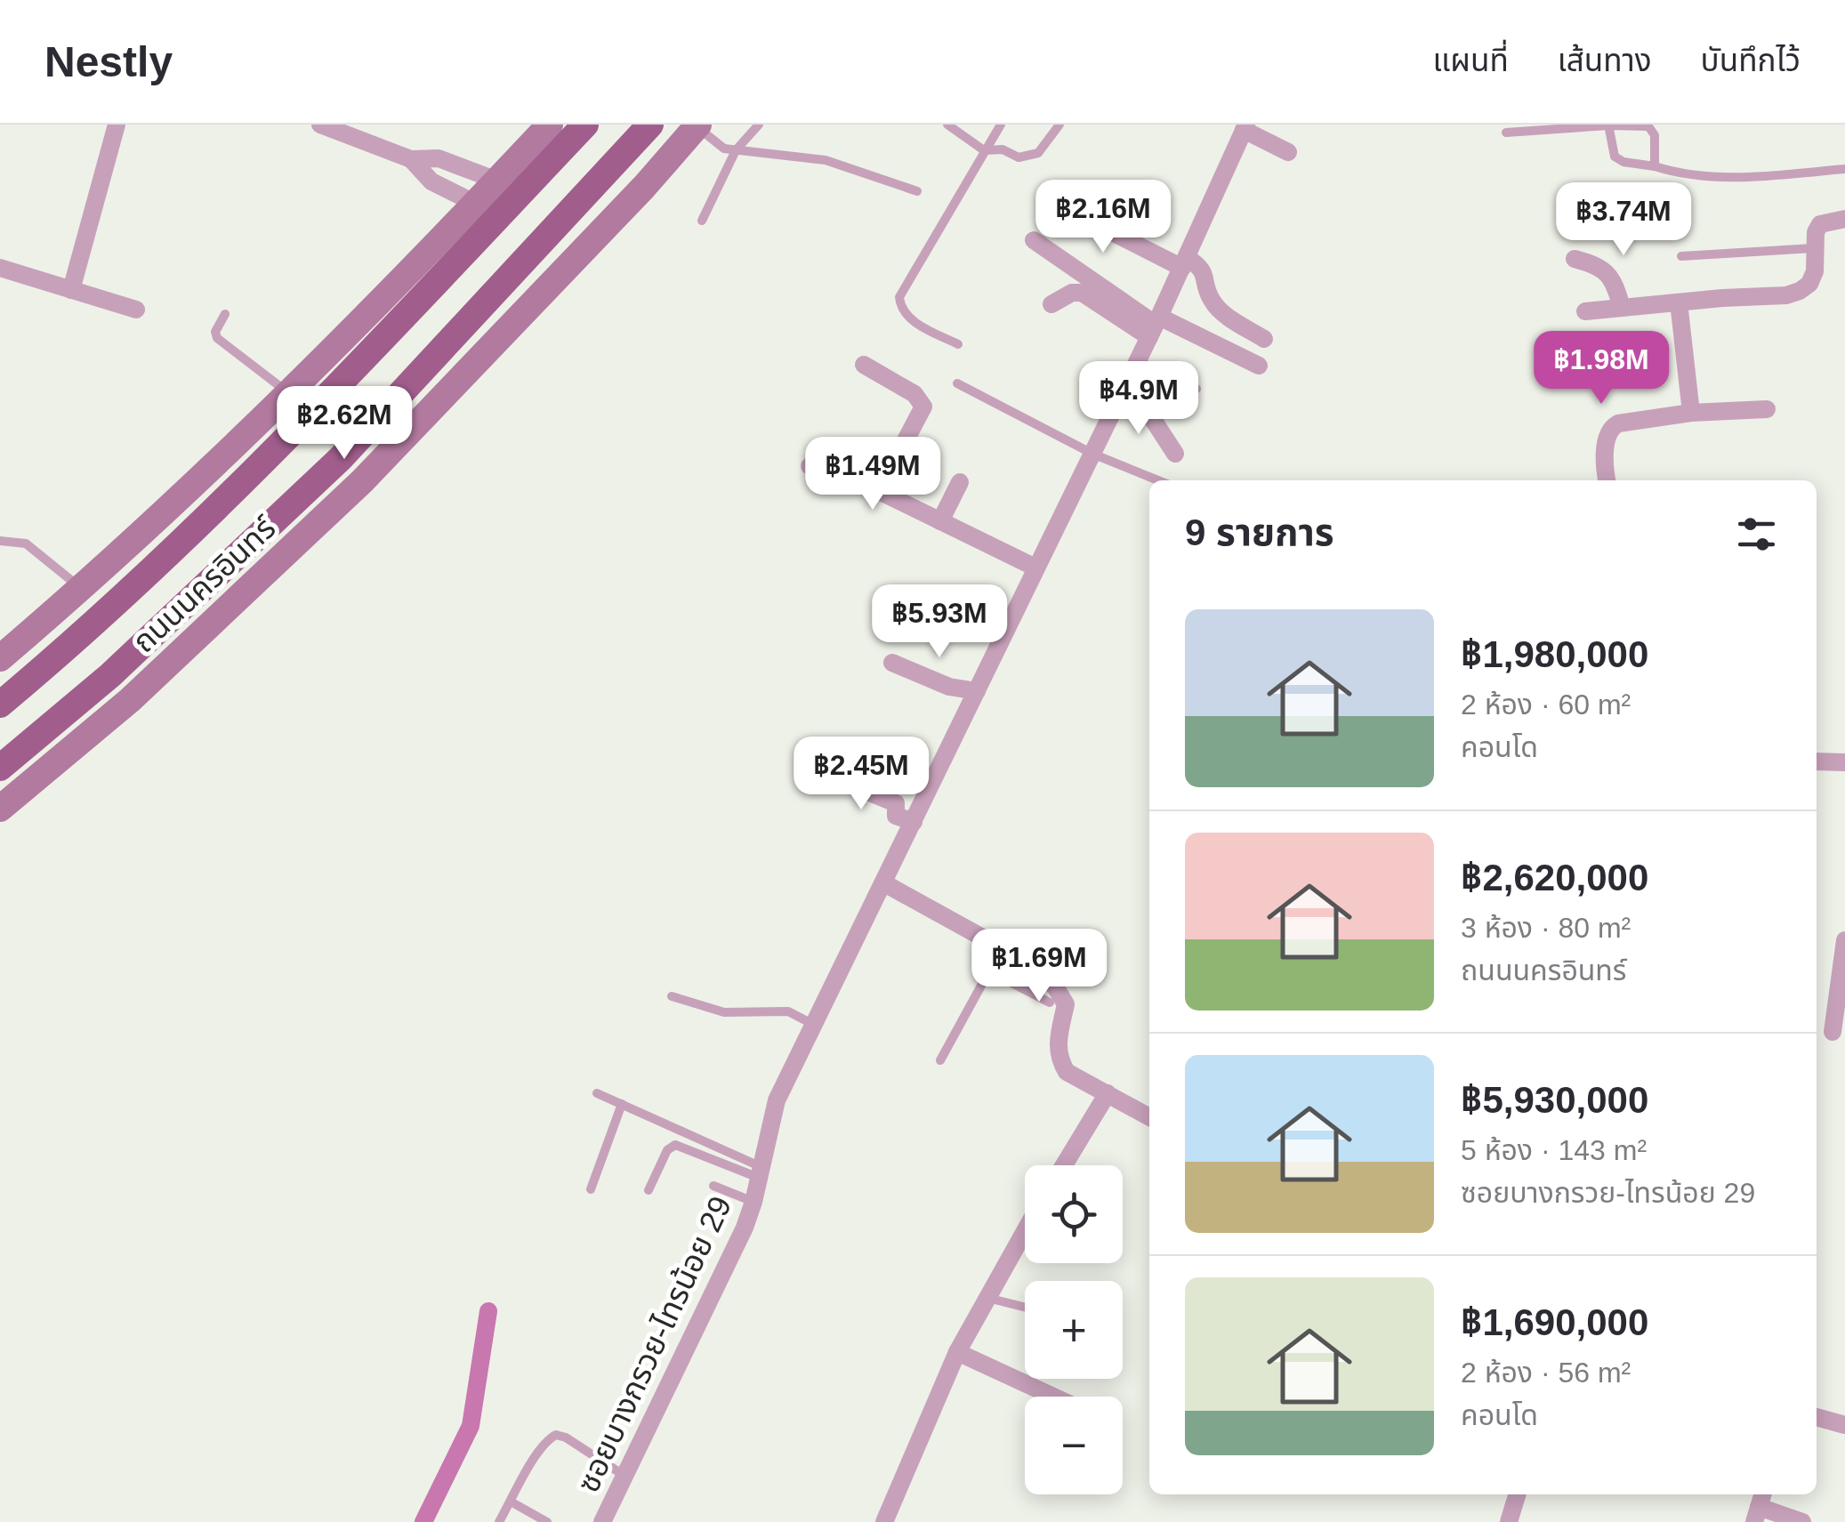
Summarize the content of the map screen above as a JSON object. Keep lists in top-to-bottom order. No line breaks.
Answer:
{"streets":{"main road":["ถนนนครอินทร์"],"street":["ซอยบางกรวย-ไทรน้อย 29"]},"page":{"header":"Nestly","nav":["แผนที่","เส้นทาง","บันทึกไว้"],"price":["฿2.16M","฿3.74M","฿1.98M","฿4.9M","฿2.62M","฿1.49M","฿5.93M","฿2.45M","฿1.69M"],"heading":"9 รายการ","list":[{"name":"฿1,980,000","note":"2 ห้อง · 60 m² · คอนโด"},{"name":"฿2,620,000","note":"3 ห้อง · 80 m² · ถนนนครอินทร์"},{"name":"฿5,930,000","note":"5 ห้อง · 143 m² · ซอยบางกรวย-ไทรน้อย 29"},{"name":"฿1,690,000","note":"2 ห้อง · 56 m² · คอนโด"}],"map_buttons":["+","−"]}}
